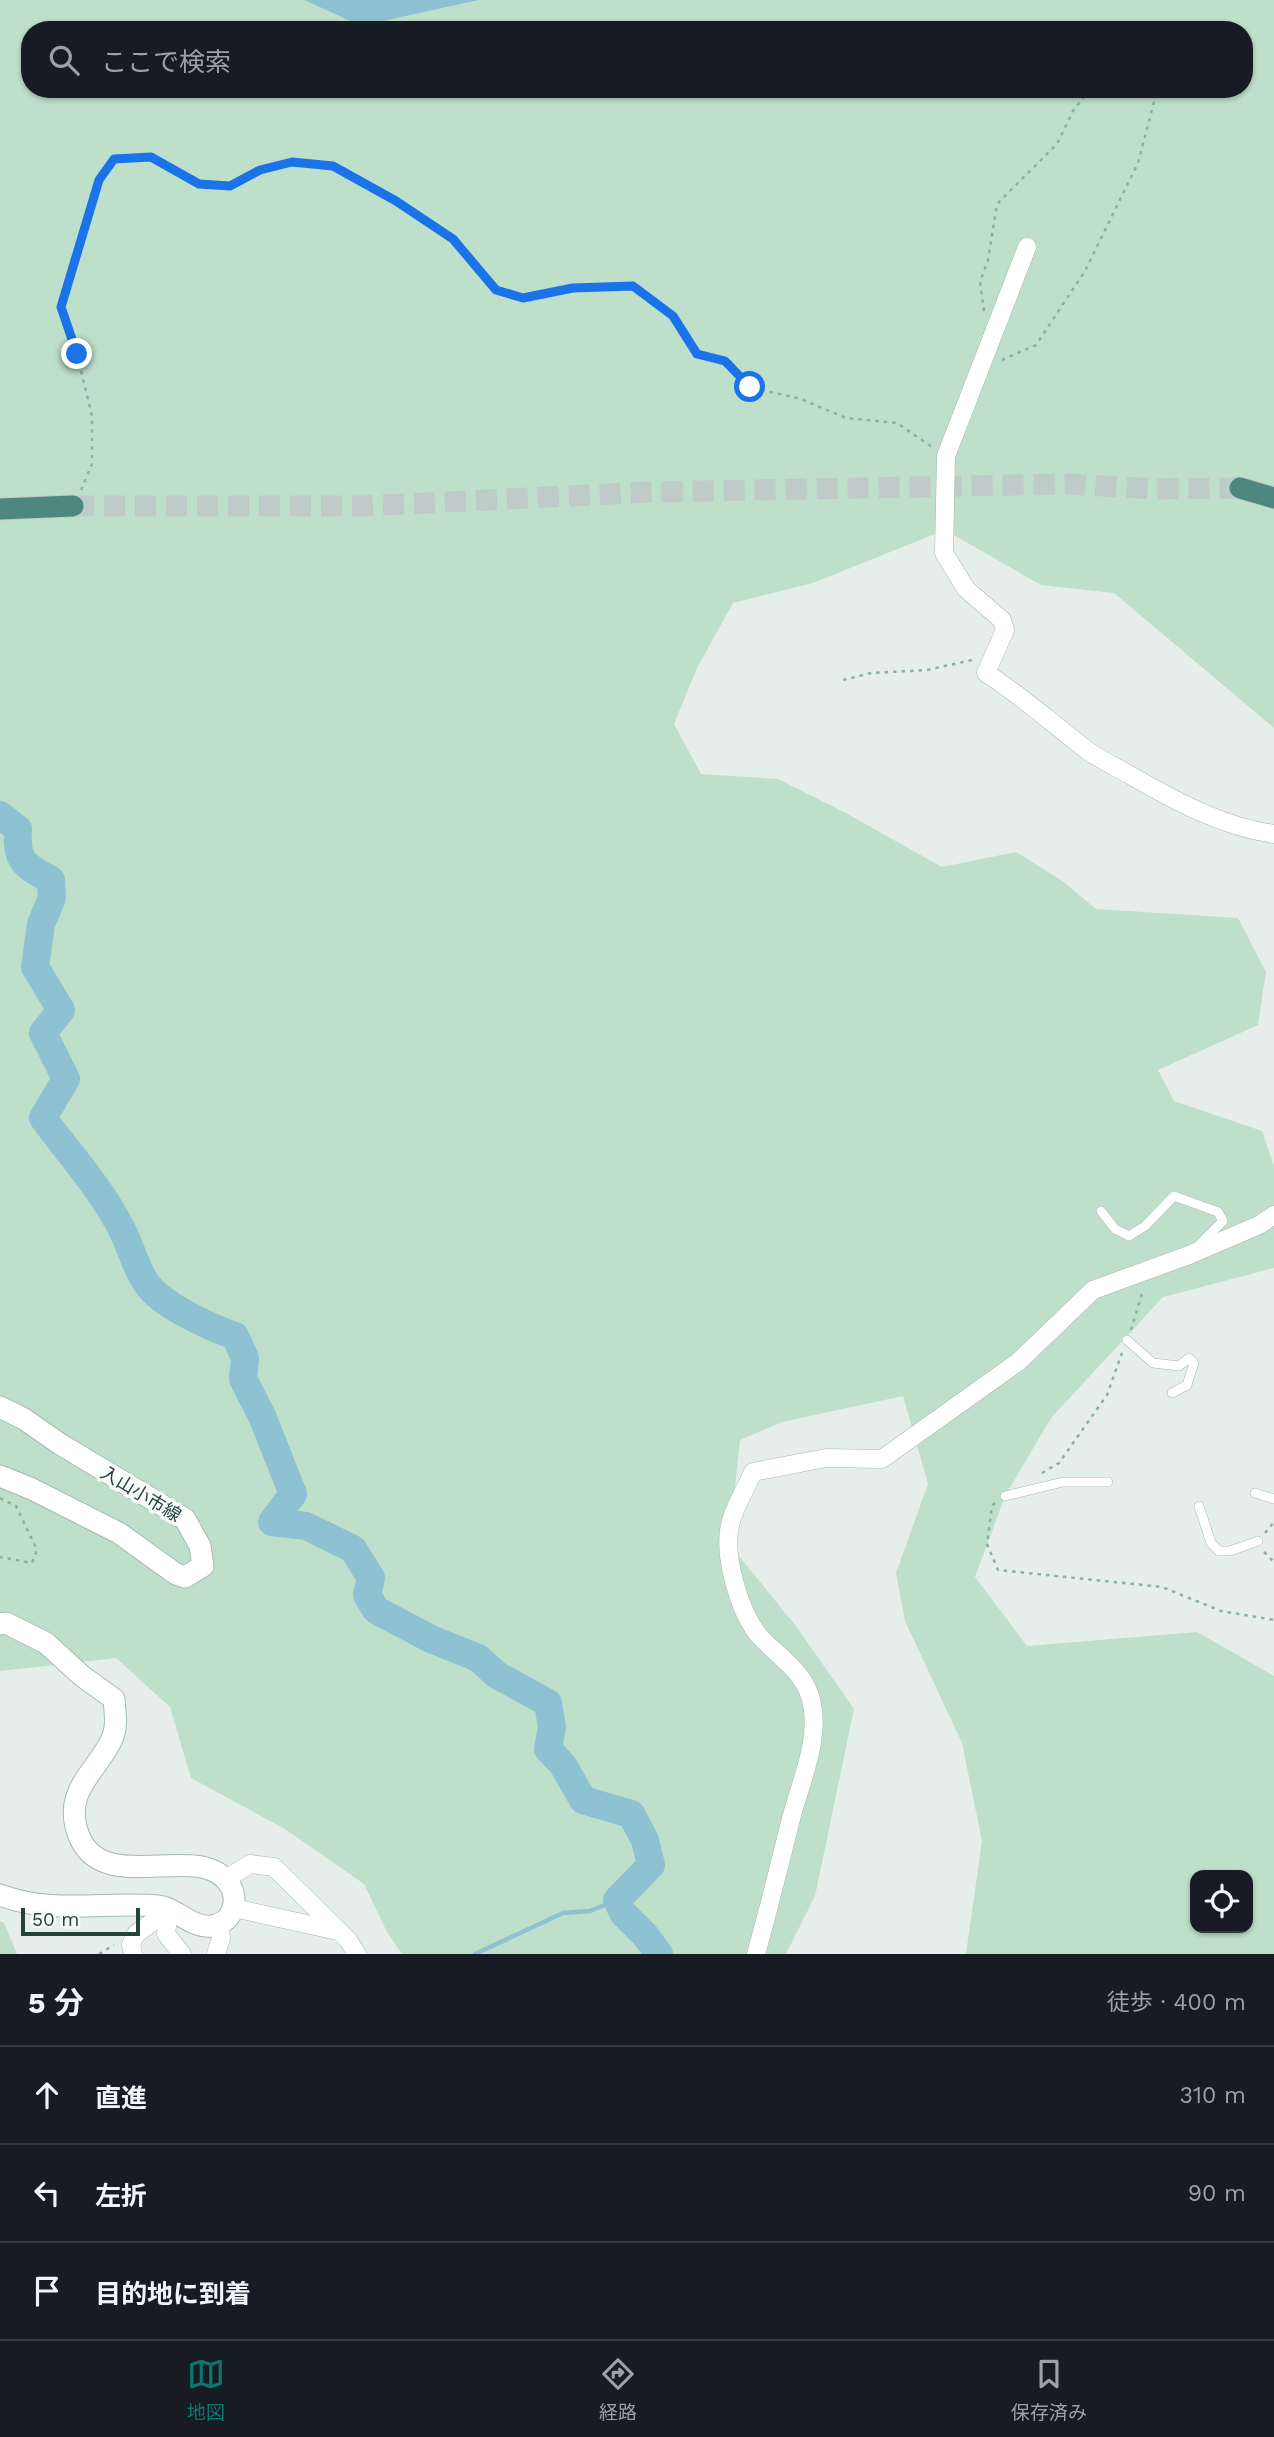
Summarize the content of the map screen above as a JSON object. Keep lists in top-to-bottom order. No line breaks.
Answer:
{"streets":{"main road":["入山小市線"]},"scale_bar":"50 m","page":{"search":"ここで検索","scale":"50 m","heading":["5 分","徒歩 · 400 m"],"list":[["直進","310 m"],["左折","90 m"],"目的地に到着"],"nav":["地図","経路","保存済み"]}}
